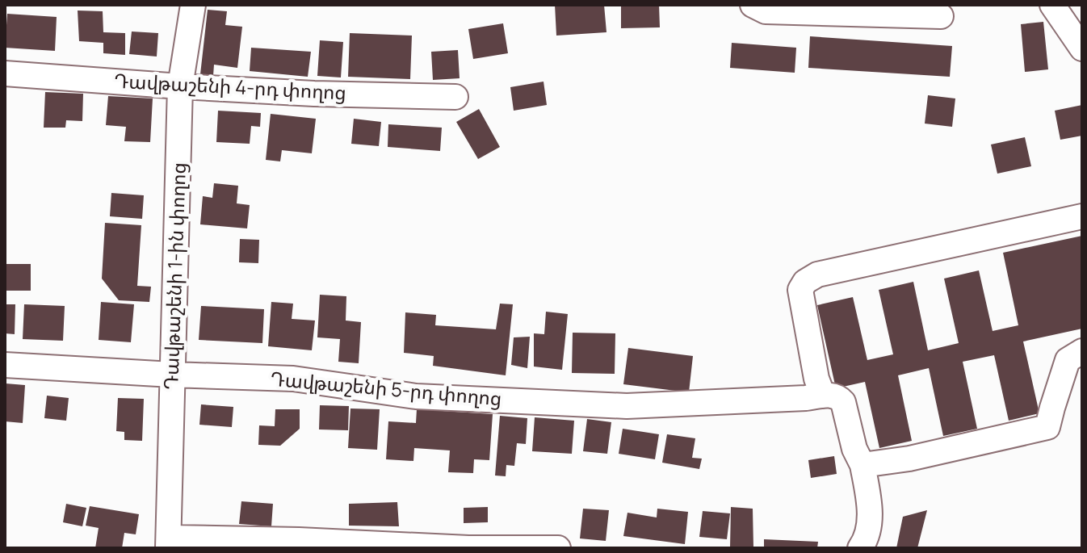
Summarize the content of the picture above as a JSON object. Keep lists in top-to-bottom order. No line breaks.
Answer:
{"streets":{"street":["Դավթաշենի 4-րդ փողոց","Դավթաշենի 1-ին փողոց","Դավթաշենի 5-րդ փողոց"]},"crossings":[["Դավթաշենի 4-րդ փողոց","Դավթաշենի 1-ին փողոց"],["Դավթաշենի 1-ին փողոց","Դավթաշենի 5-րդ փողոց"]]}
